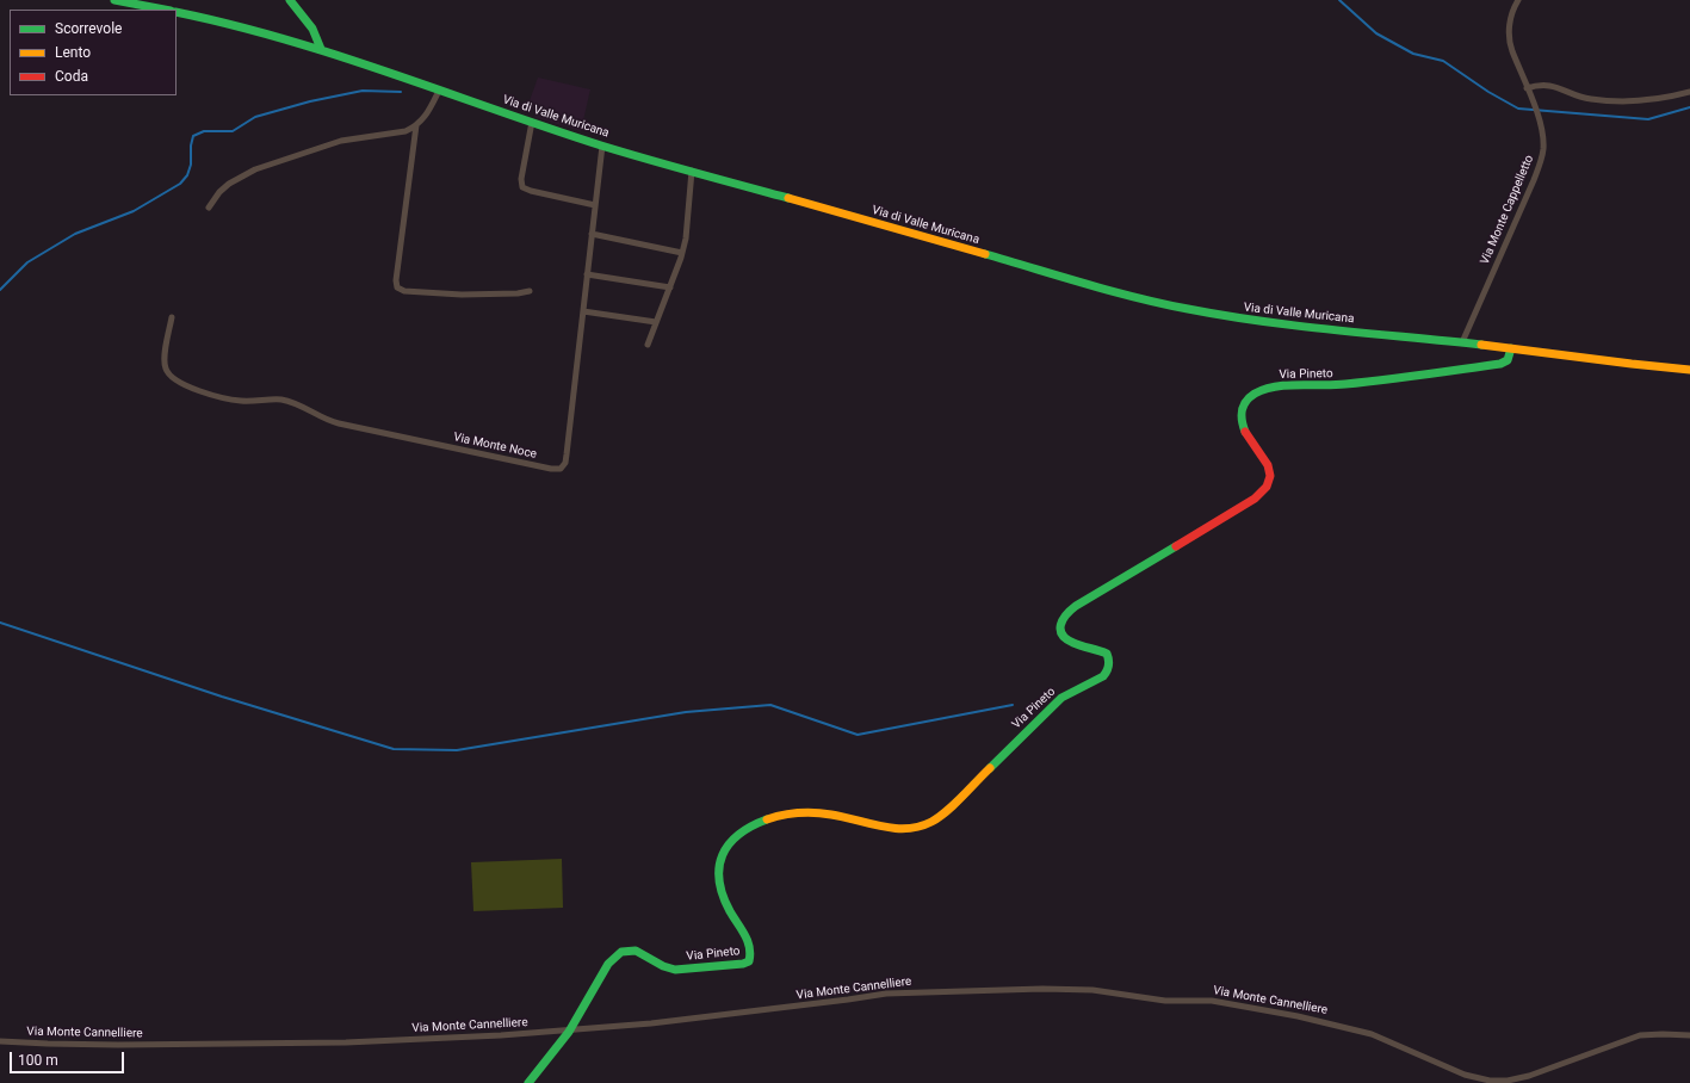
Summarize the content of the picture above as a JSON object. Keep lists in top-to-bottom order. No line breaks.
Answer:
{"streets":{"street":["Via di Valle Muricana","Via Monte Cappelletto","Via Pineto","Via Monte Noce","Via Monte Cannelliere"]},"crossings":[["Via di Valle Muricana","Via Monte Cappelletto"],["Via di Valle Muricana","Via Pineto"],["Via di Valle Muricana","Via Monte Noce"],["Via Pineto","Via Monte Cannelliere"]],"legend":["Scorrevole","Lento","Coda"],"scale_bar":"100 m"}
